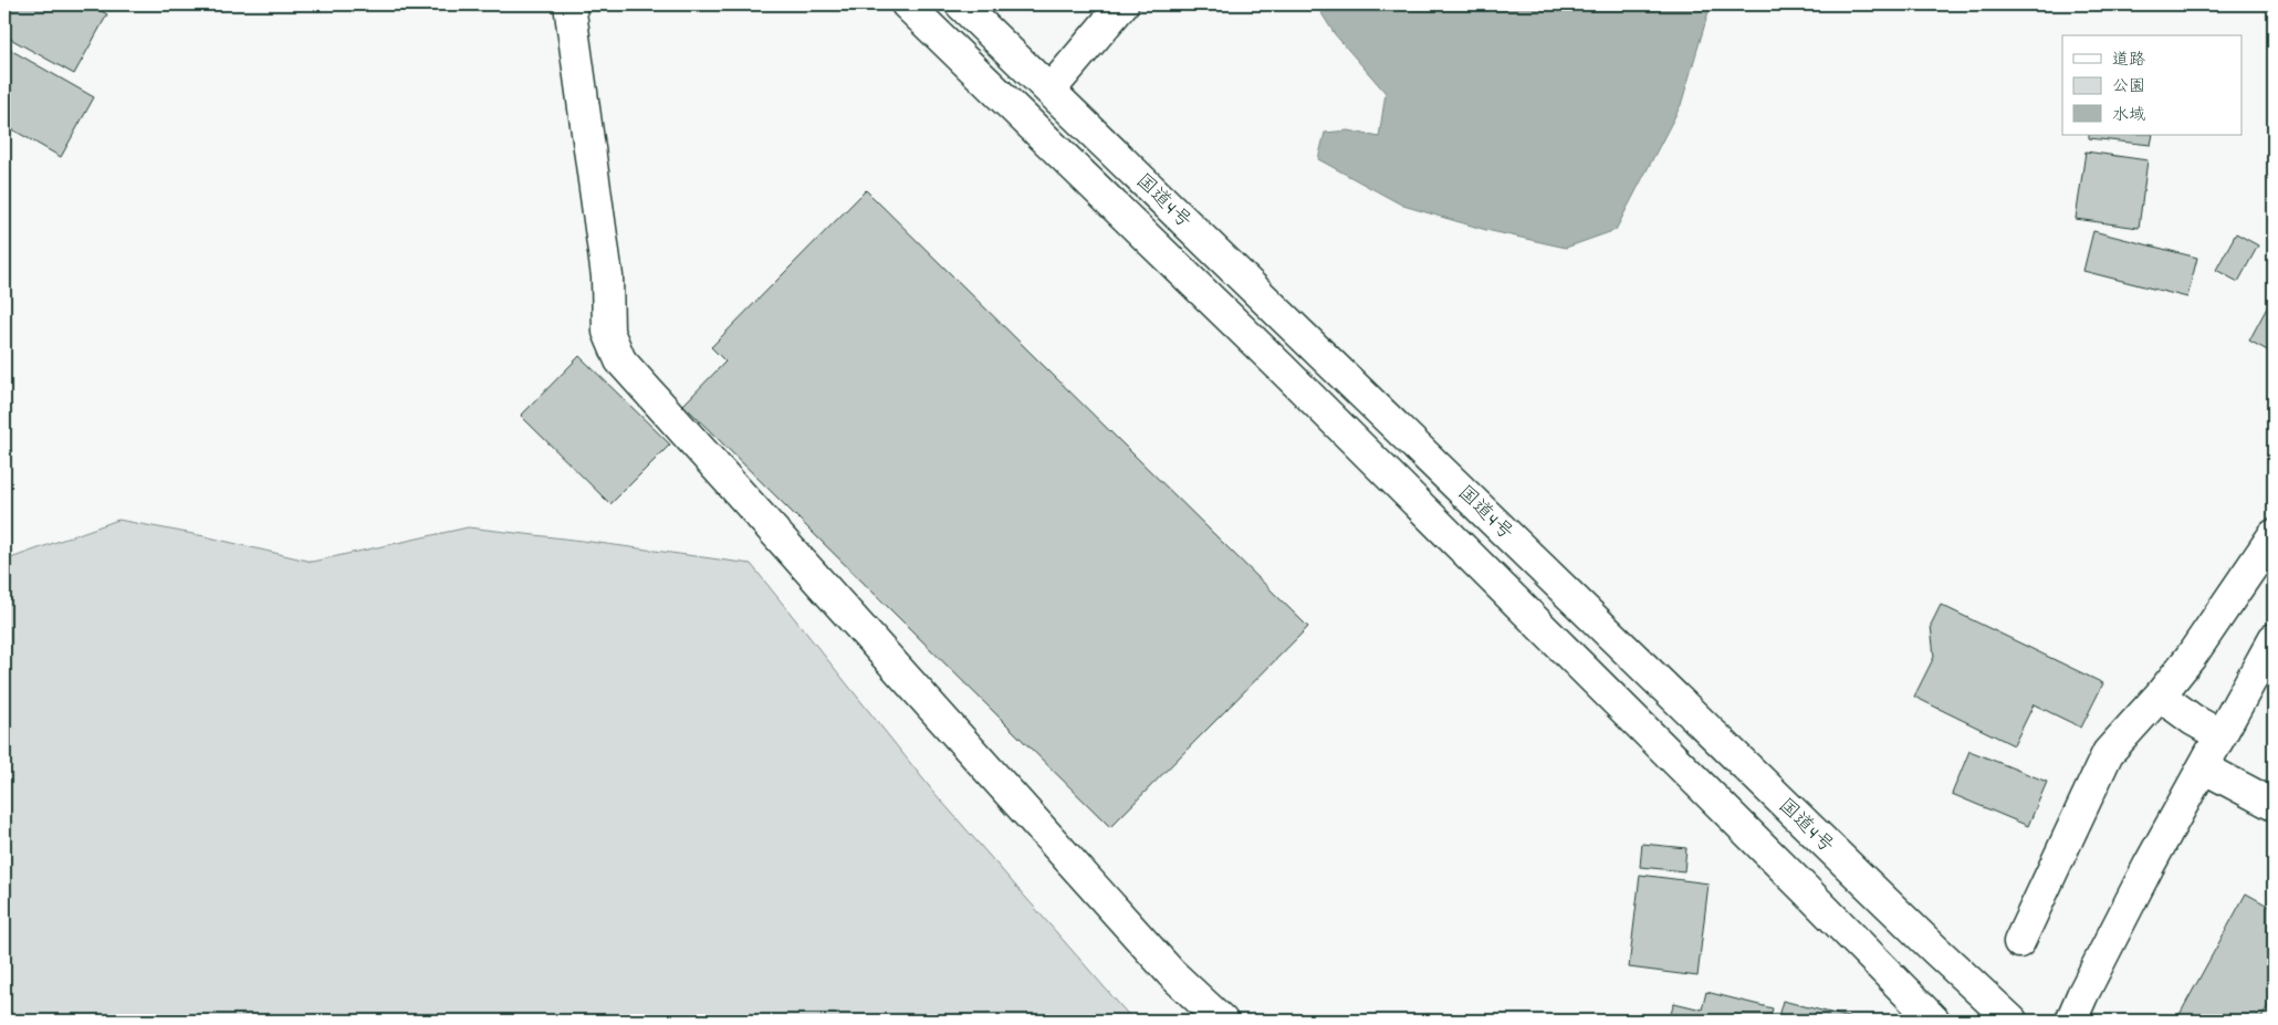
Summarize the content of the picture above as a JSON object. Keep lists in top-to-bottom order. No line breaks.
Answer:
{"streets":{"main road":["国道4号"]},"legend":["道路","公園","水域"]}
